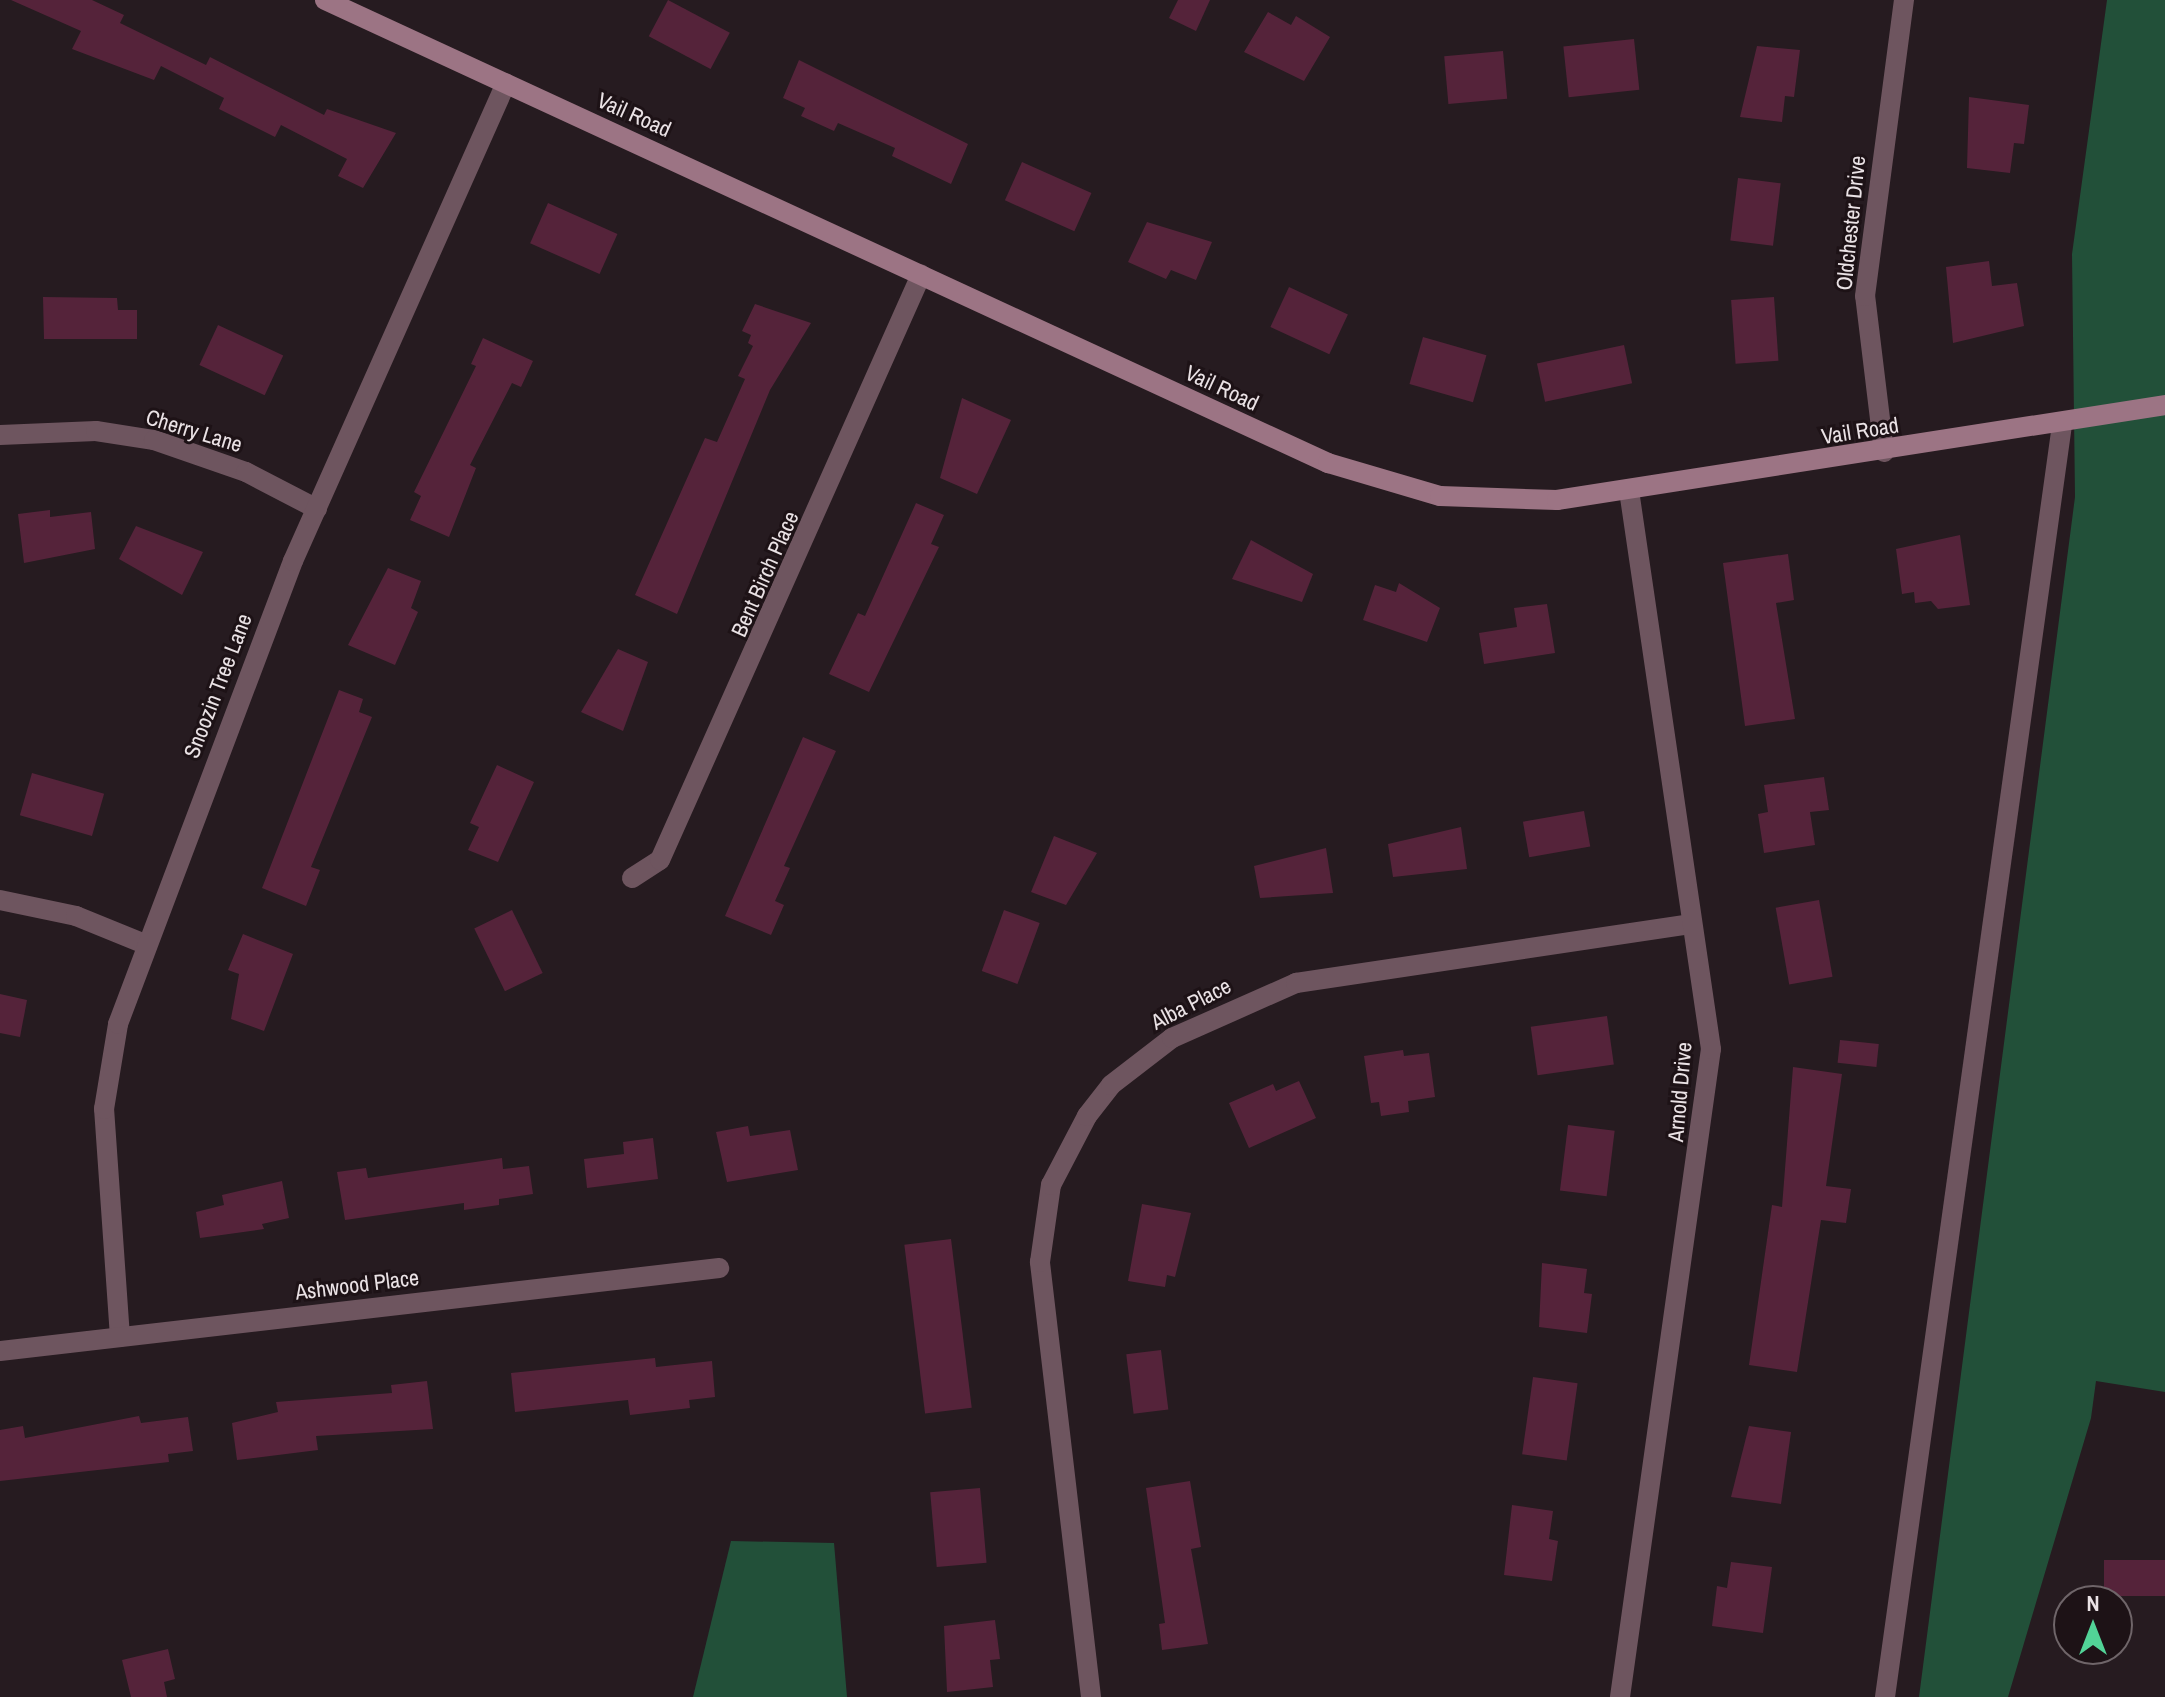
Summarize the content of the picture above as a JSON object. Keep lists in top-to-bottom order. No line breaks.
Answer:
{"streets":{"street":["Vail Road","Oldchester Drive","Cherry Lane","Bent Birch Place","Snoozin Tree Lane","Alba Place","Arnold Drive","Ashwood Place"]},"crossings":[["Vail Road","Oldchester Drive"],["Vail Road","Bent Birch Place"],["Vail Road","Snoozin Tree Lane"],["Vail Road","Arnold Drive"],["Cherry Lane","Snoozin Tree Lane"],["Snoozin Tree Lane","Ashwood Place"],["Alba Place","Arnold Drive"]],"north":"top"}
